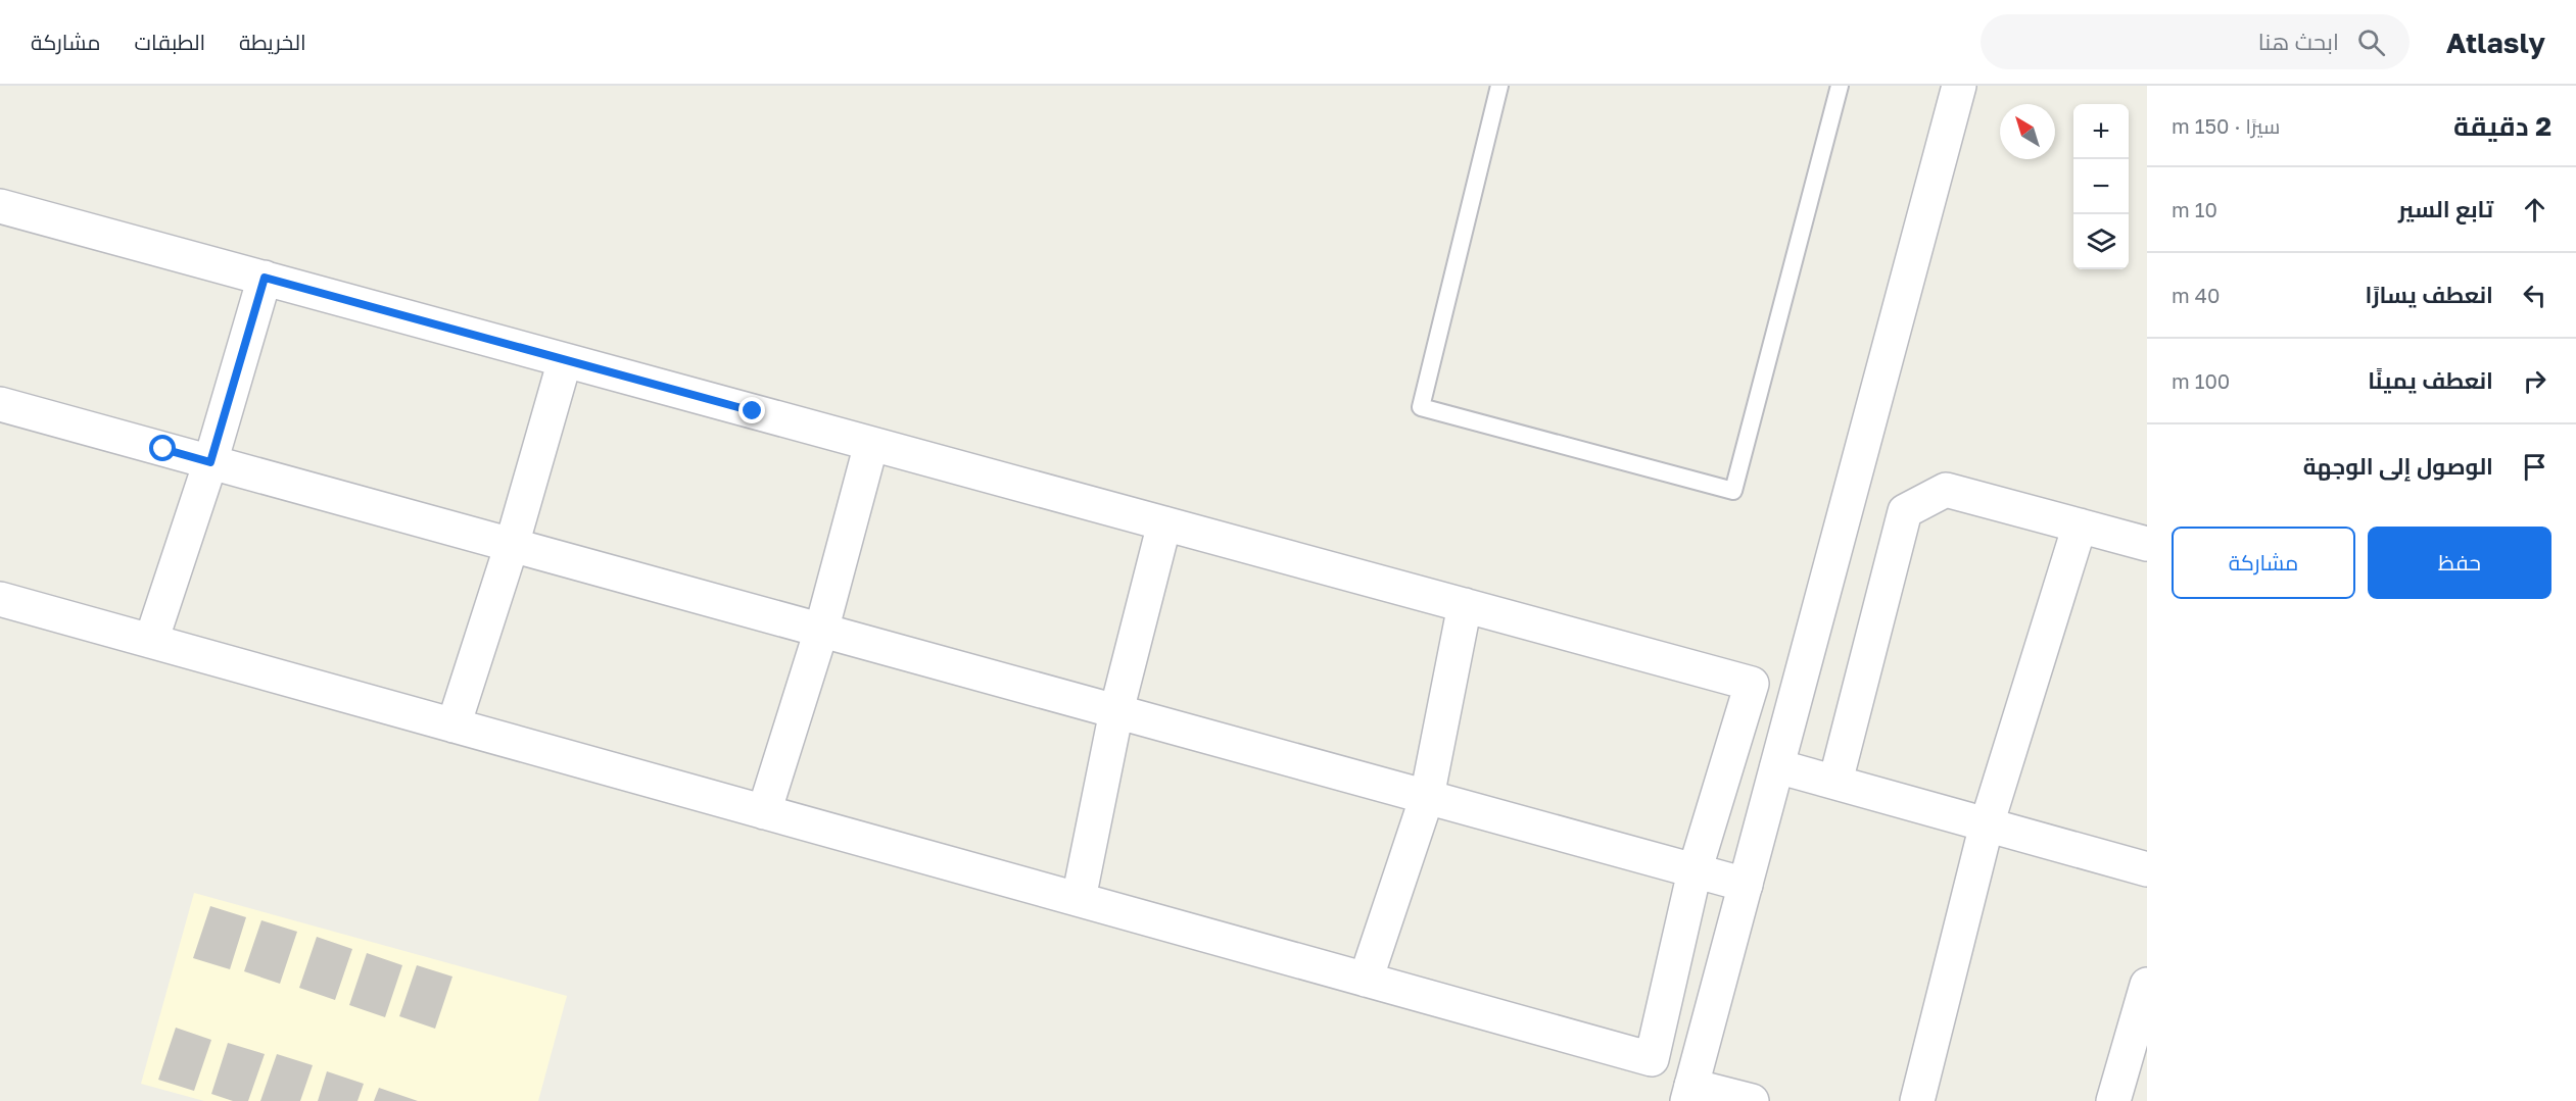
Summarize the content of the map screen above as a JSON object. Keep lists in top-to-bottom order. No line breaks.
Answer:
{"north":"top left","page":{"header":"Atlasly","search":"ابحث هنا","nav":["الخريطة","الطبقات","مشاركة"],"heading":["2 دقيقة","سيرًا · 150 m"],"map_buttons":["+","−"],"list":[["تابع السير","10 m"],["انعطف يسارًا","40 m"],["انعطف يمينًا","100 m"],"الوصول إلى الوجهة"],"buttons":["حفظ","مشاركة"]}}
